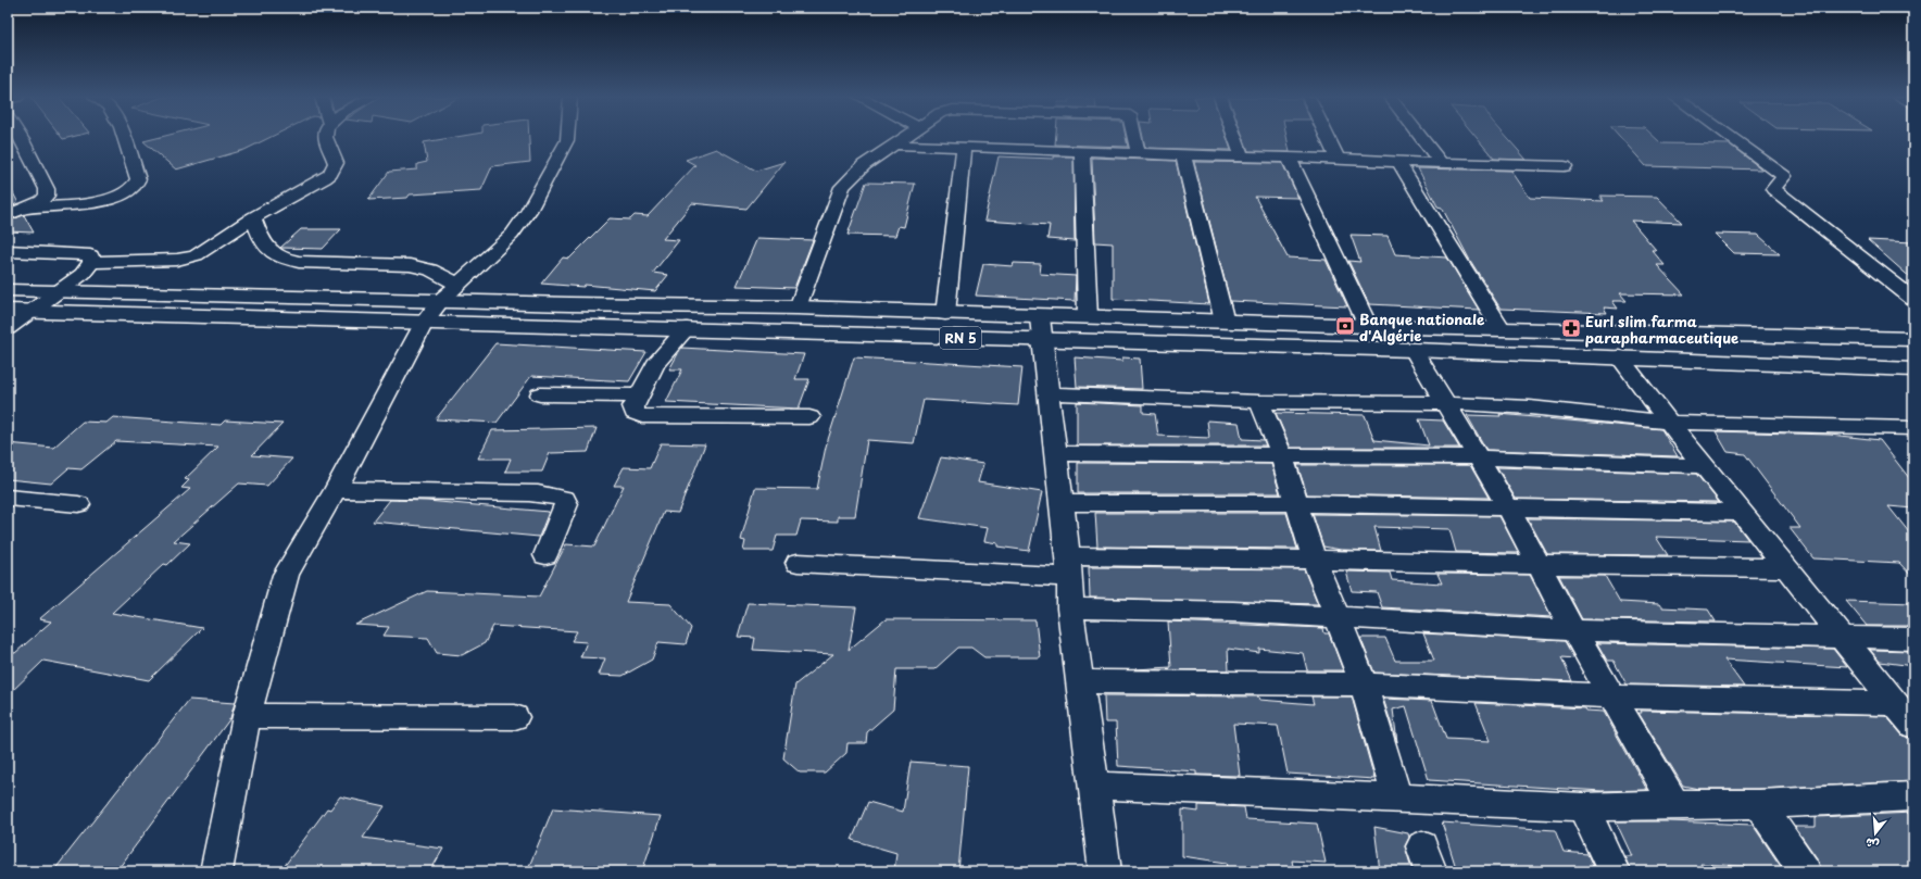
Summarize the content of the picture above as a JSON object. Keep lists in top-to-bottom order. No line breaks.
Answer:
{"streets":{"main road":["RN 5"]},"places":{"bank":["Banque nationale d'Algérie"],"pharmacy":["Eurl slim farma parapharmaceutique"]},"north":"bottom"}
